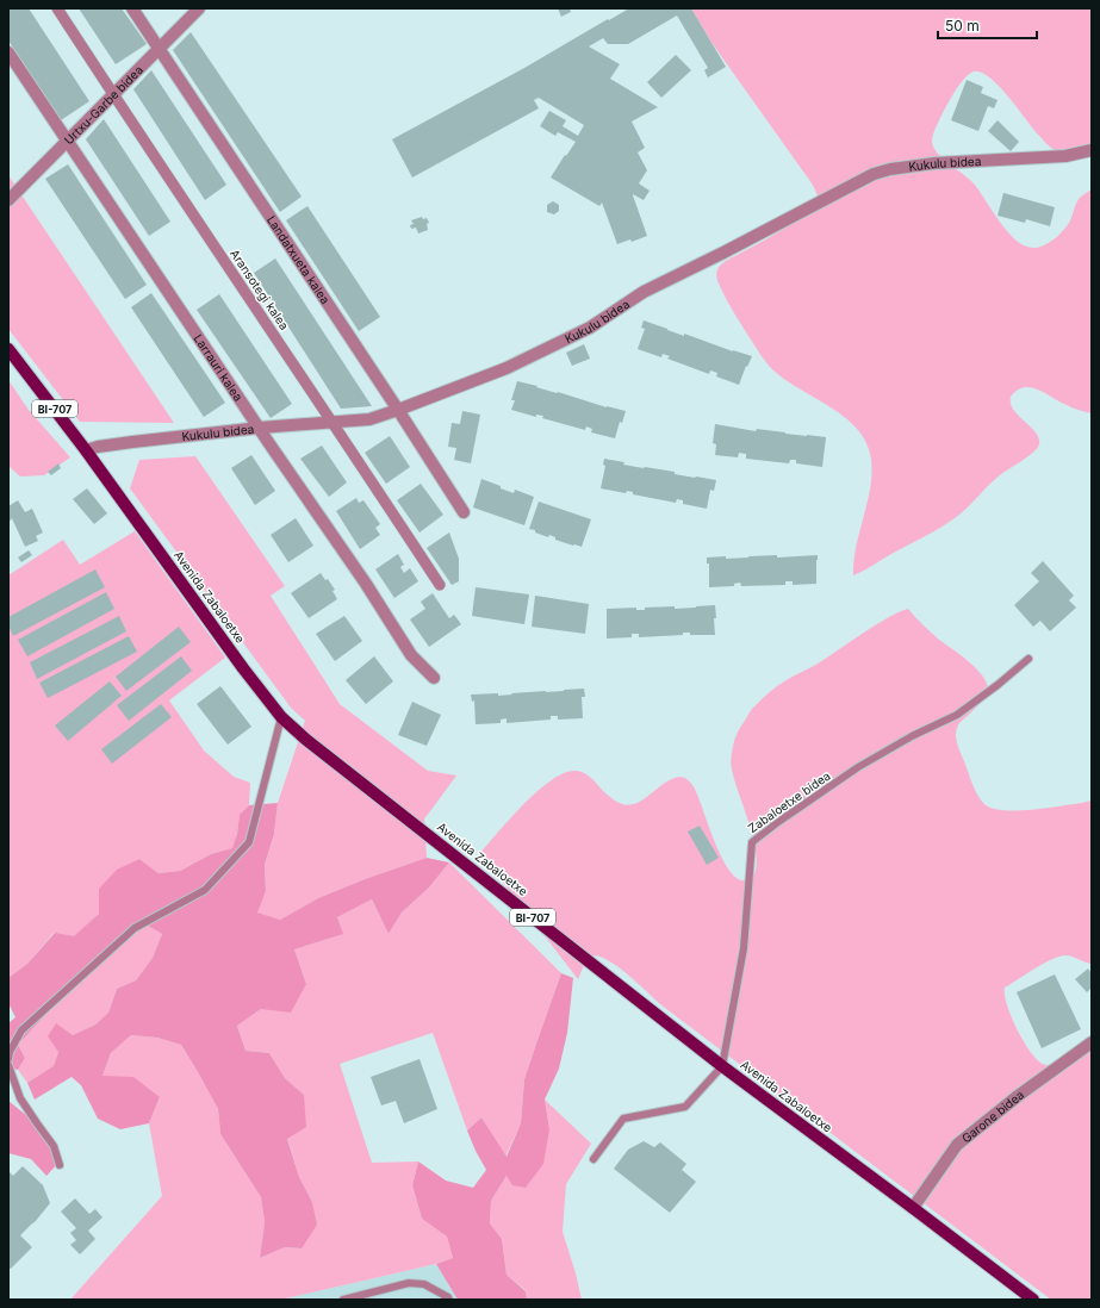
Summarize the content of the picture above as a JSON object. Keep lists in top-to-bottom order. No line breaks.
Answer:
{"streets":{"main road":["BI-707","Avenida Zabaloetxe"],"street":["Urtxu-Garbe bidea","Kukulu bidea","Landatxueta kalea","Aransotegi kalea","Larrauri kalea","Garone bidea"],"lane":["Zabaloetxe bidea"]},"crossings":[["Urtxu-Garbe bidea","Landatxueta kalea"],["Urtxu-Garbe bidea","Aransotegi kalea"],["Urtxu-Garbe bidea","Larrauri kalea"],["Kukulu bidea","Landatxueta kalea"],["Kukulu bidea","Aransotegi kalea"],["Kukulu bidea","Larrauri kalea"],["Kukulu bidea","Avenida Zabaloetxe"],["Avenida Zabaloetxe","Zabaloetxe bidea"],["Avenida Zabaloetxe","Garone bidea"]],"scale_bar":"50 m"}
